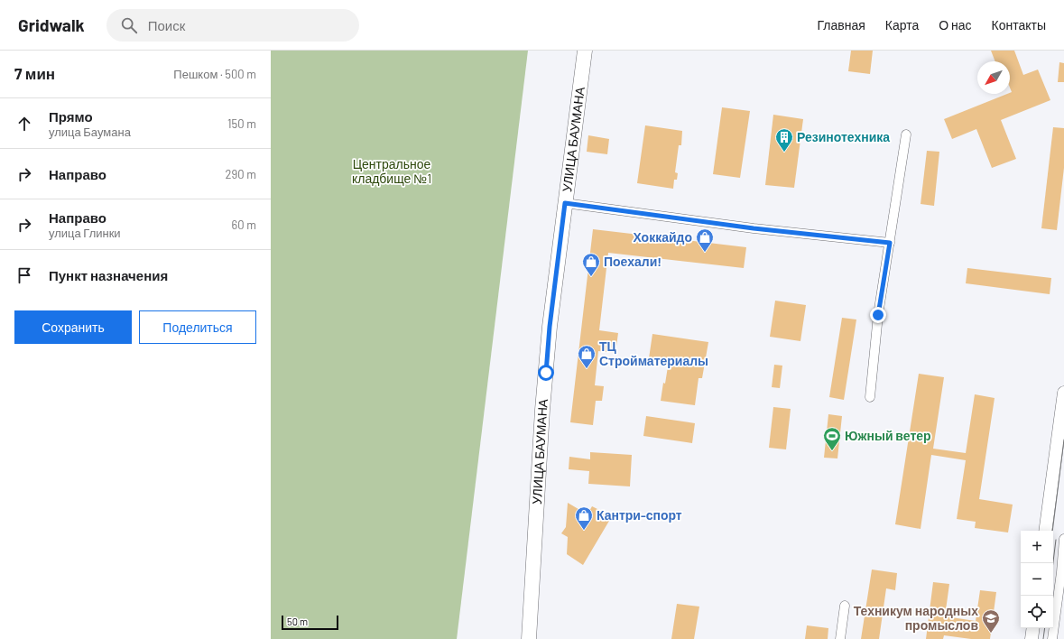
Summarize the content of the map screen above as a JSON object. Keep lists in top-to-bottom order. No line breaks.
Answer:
{"streets":{"main road":["УЛИЦА БАУМАНА"]},"parks":["Центральное кладбище №1"],"places":{"building":["Резинотехника"],"shop":["Хоккайдо","Поехали!","ТЦ Стройматериалы","Кантри-спорт"],"sports":["Южный ветер"],"school or university":["Техникум народных промыслов"]},"scale_bar":"50 m","north":"bottom left","page":{"header":"Gridwalk","search":"Поиск","nav":["Главная","Карта","О нас","Контакты"],"heading":["7 мин","Пешком · 500 m"],"list":[["Прямо","улица Баумана","150 m"],["Направо","290 m"],["Направо","улица Глинки","60 m"],"Пункт назначения"],"buttons":["Сохранить","Поделиться"],"map_buttons":["+","−"],"scale":"50 m"}}
